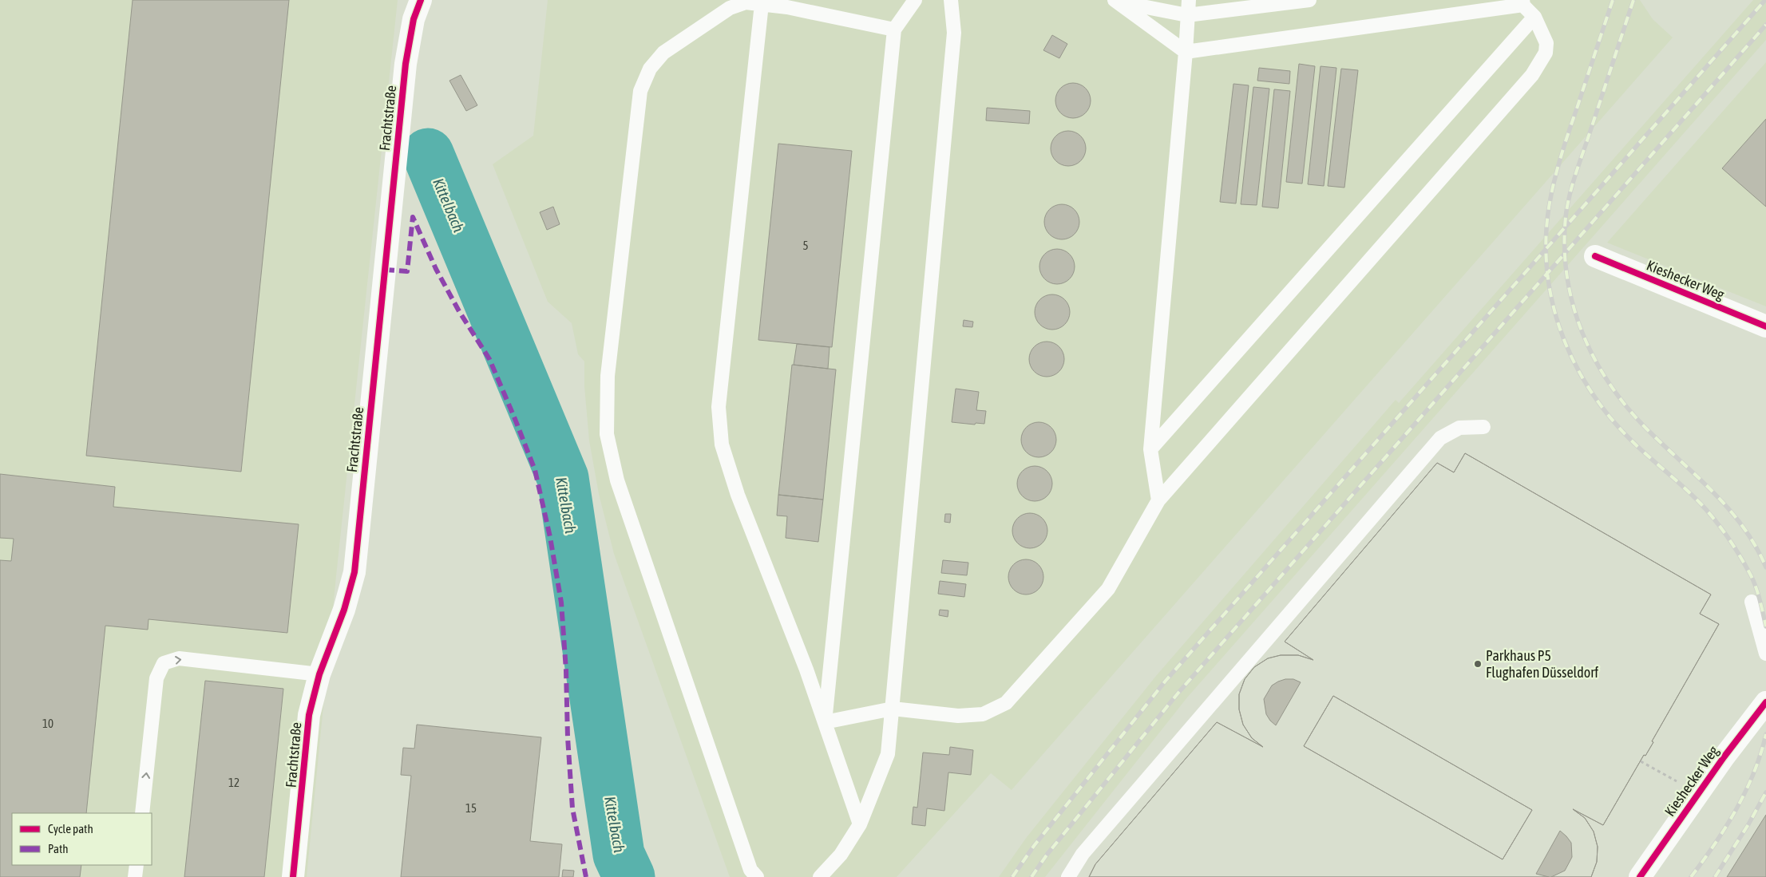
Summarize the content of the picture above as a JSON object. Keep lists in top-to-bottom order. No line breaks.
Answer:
{"streets":{"street":["Frachtstraße","Kieshecker Weg"]},"water":["Kittelbach"],"places":["Parkhaus P5 Flughafen Düsseldorf"],"house_numbers":["5","10","12","15"],"legend":["Cycle path","Path"]}
